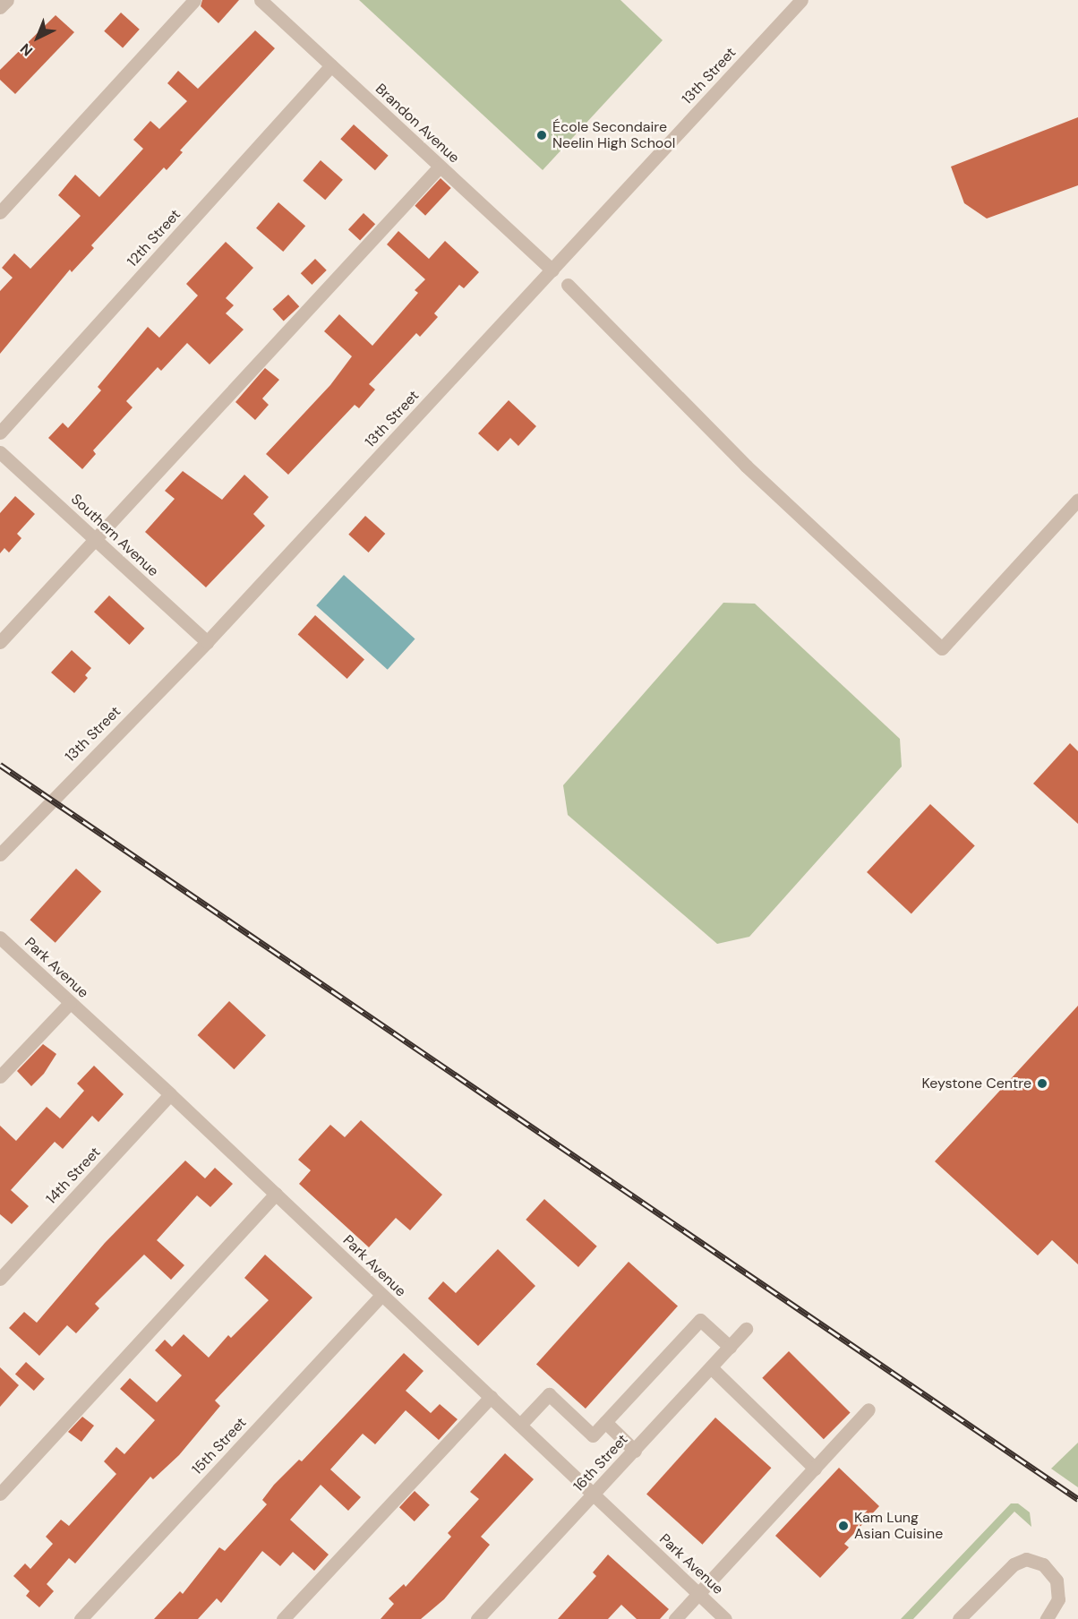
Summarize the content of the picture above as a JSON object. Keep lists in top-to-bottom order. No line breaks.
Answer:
{"streets":{"street":["13th Street","Brandon Avenue","12th Street","Southern Avenue","Park Avenue","14th Street","15th Street","16th Street"]},"crossings":[["13th Street","Brandon Avenue"],["13th Street","Southern Avenue"],["Brandon Avenue","12th Street"],["Park Avenue","14th Street"],["Park Avenue","15th Street"],["Park Avenue","16th Street"]],"places":["École Secondaire Neelin High School","Keystone Centre","Kam Lung Asian Cuisine"],"north":"bottom left"}
